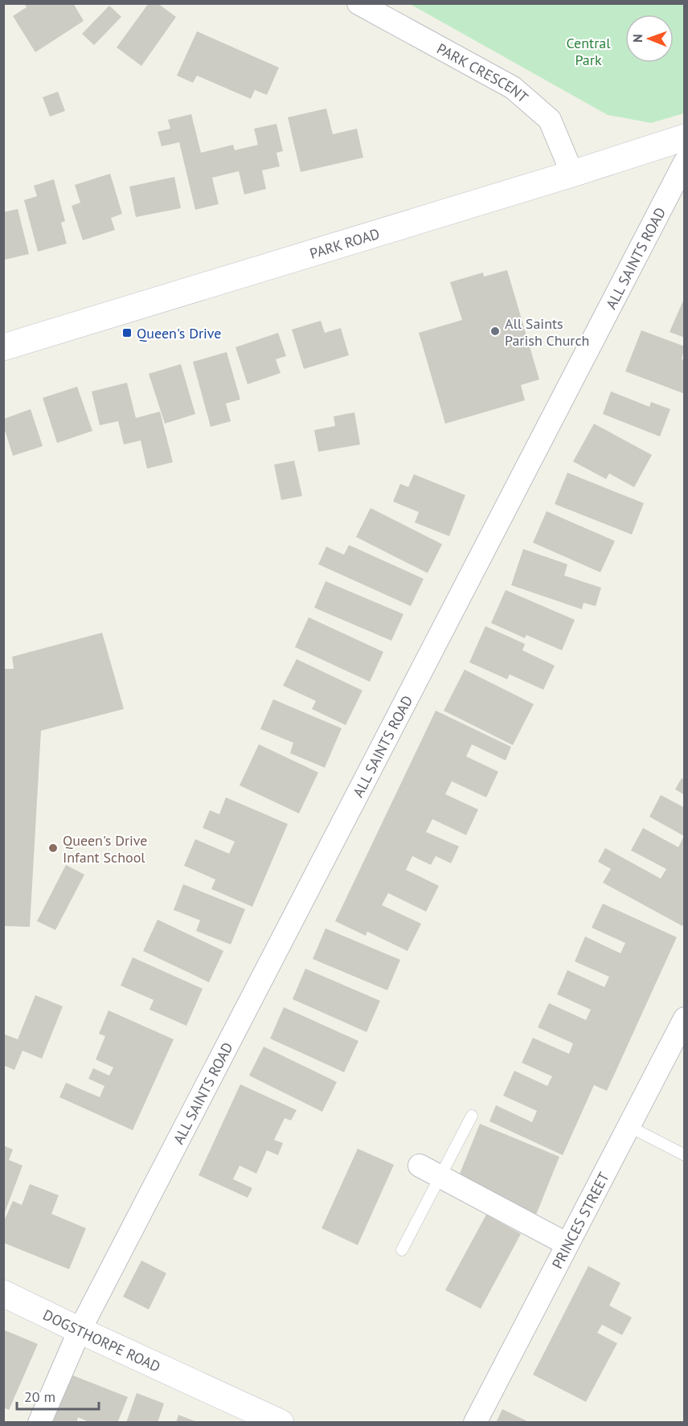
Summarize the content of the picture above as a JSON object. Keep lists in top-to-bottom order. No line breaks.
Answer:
{"streets":{"street":["PARK CRESCENT","PARK ROAD","ALL SAINTS ROAD","PRINCES STREET","DOGSTHORPE ROAD"]},"crossings":[["PARK CRESCENT","PARK ROAD"],["ALL SAINTS ROAD","DOGSTHORPE ROAD"]],"parks":["Central Park"],"places":{"other":["All Saints Parish Church","Queen's Drive Infant School"],"transit":["Queen's Drive"]},"scale_bar":"20 m","north":"left"}
